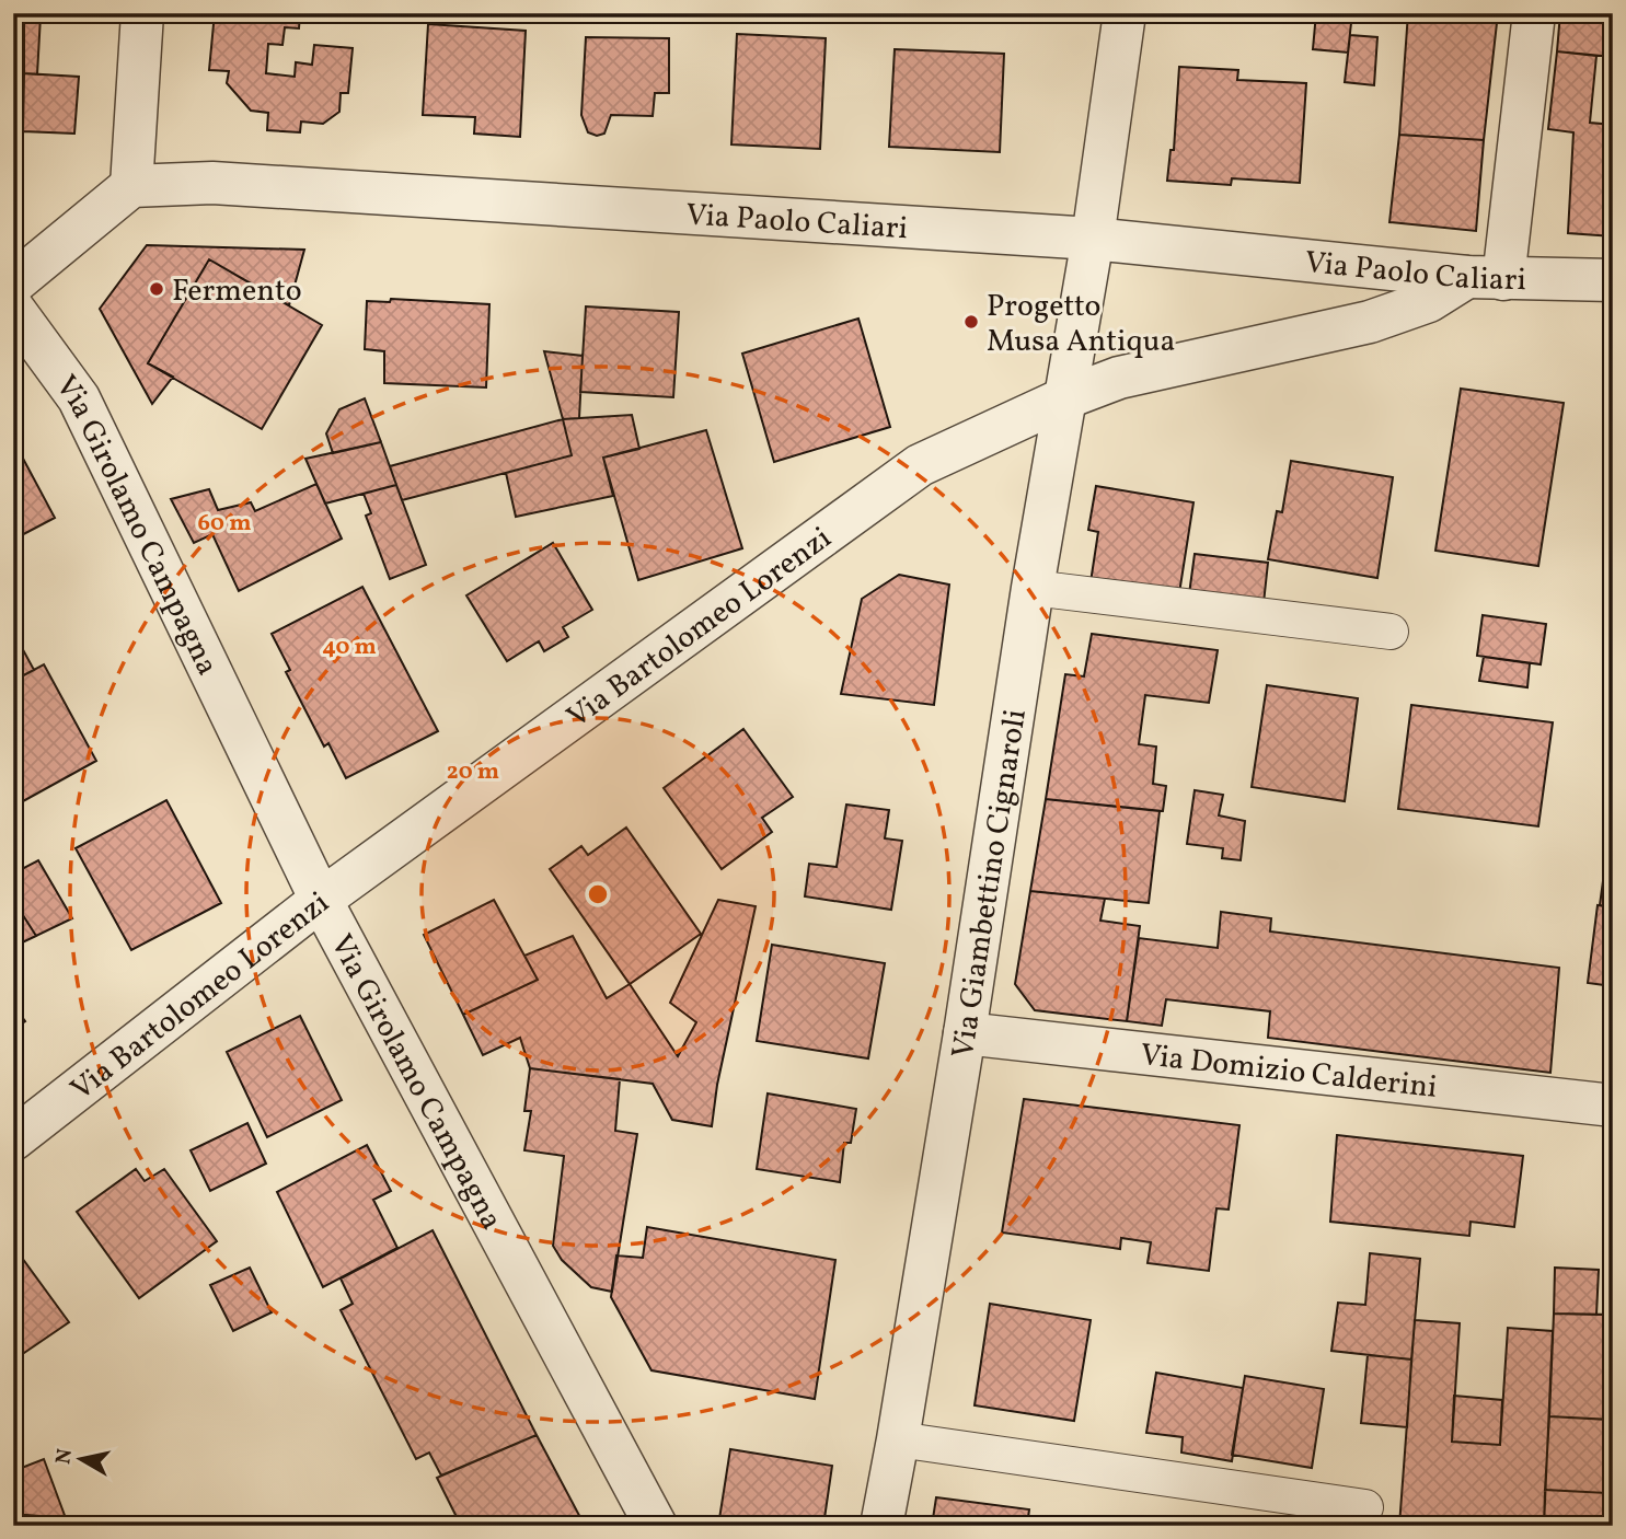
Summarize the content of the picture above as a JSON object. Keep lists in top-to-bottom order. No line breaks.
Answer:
{"streets":{"street":["Via Paolo Caliari","Via Girolamo Campagna","Via Bartolomeo Lorenzi","Via Giambettino Cignaroli","Via Domizio Calderini"]},"crossings":[["Via Paolo Caliari","Via Bartolomeo Lorenzi"],["Via Paolo Caliari","Via Giambettino Cignaroli"],["Via Girolamo Campagna","Via Bartolomeo Lorenzi"],["Via Bartolomeo Lorenzi","Via Giambettino Cignaroli"],["Via Giambettino Cignaroli","Via Domizio Calderini"]],"places":["Fermento","Progetto Musa Antiqua"],"north":"left","rings":["60 m","40 m","20 m"]}
